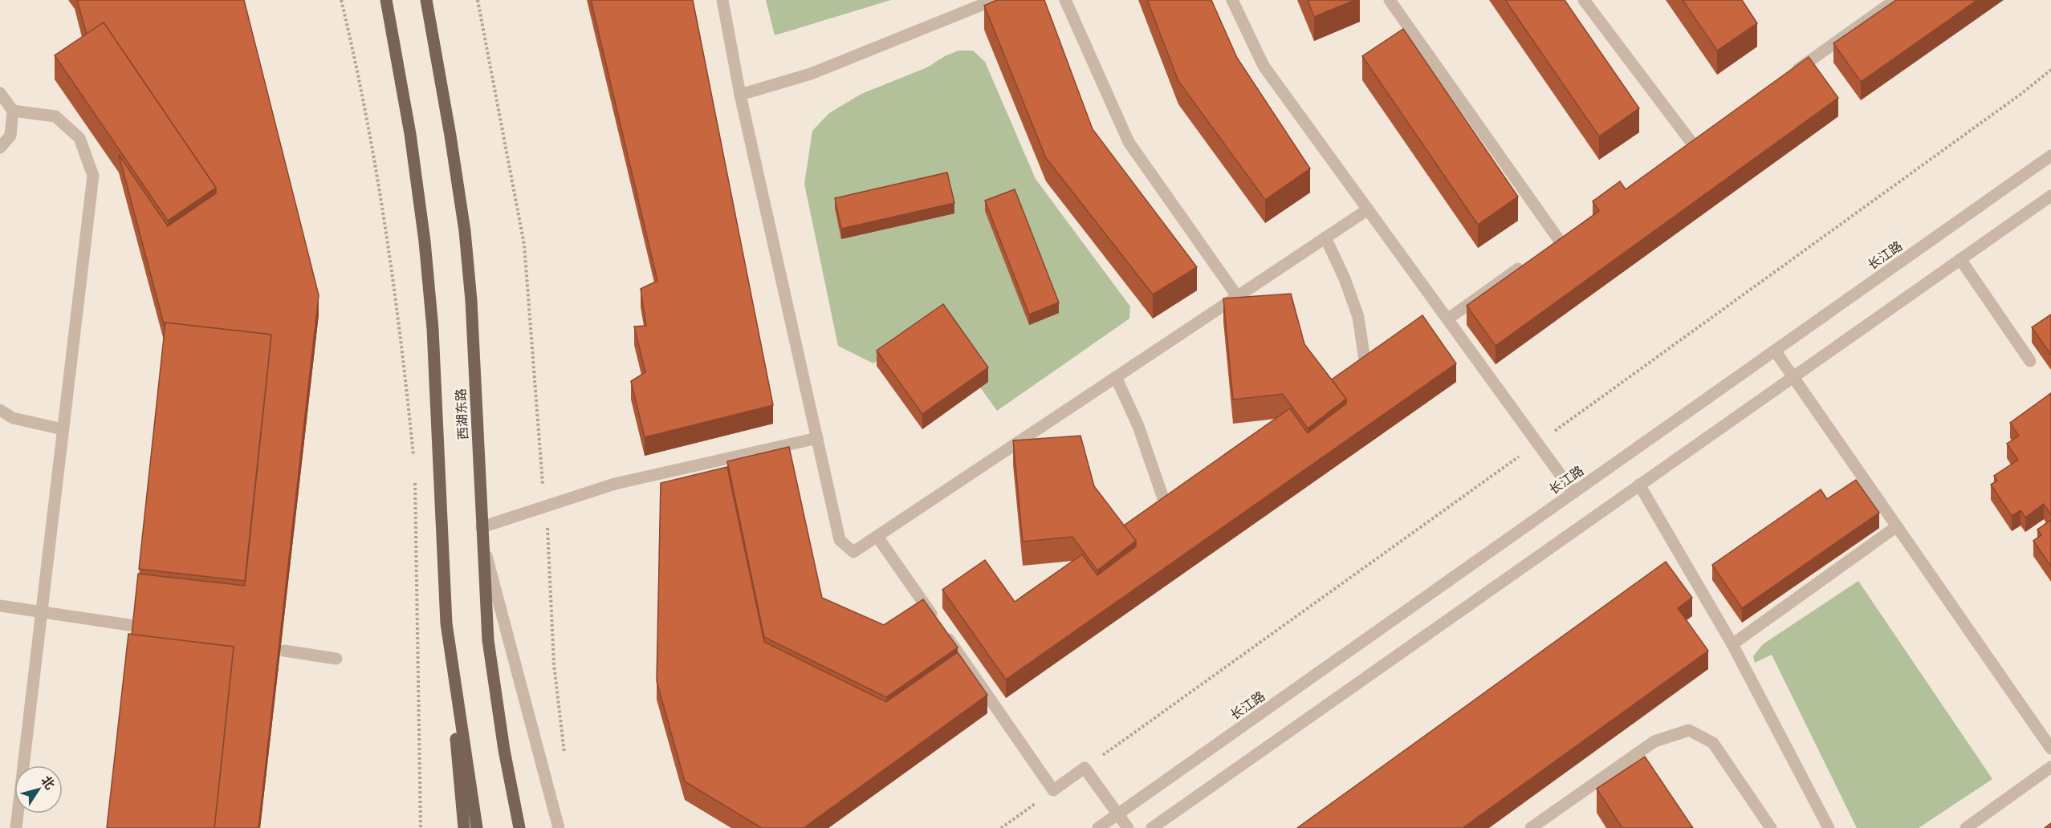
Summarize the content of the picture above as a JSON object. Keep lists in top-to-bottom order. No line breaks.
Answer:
{"streets":{"main road":["西湖东路"],"street":["长江路"]},"north":"top right"}
